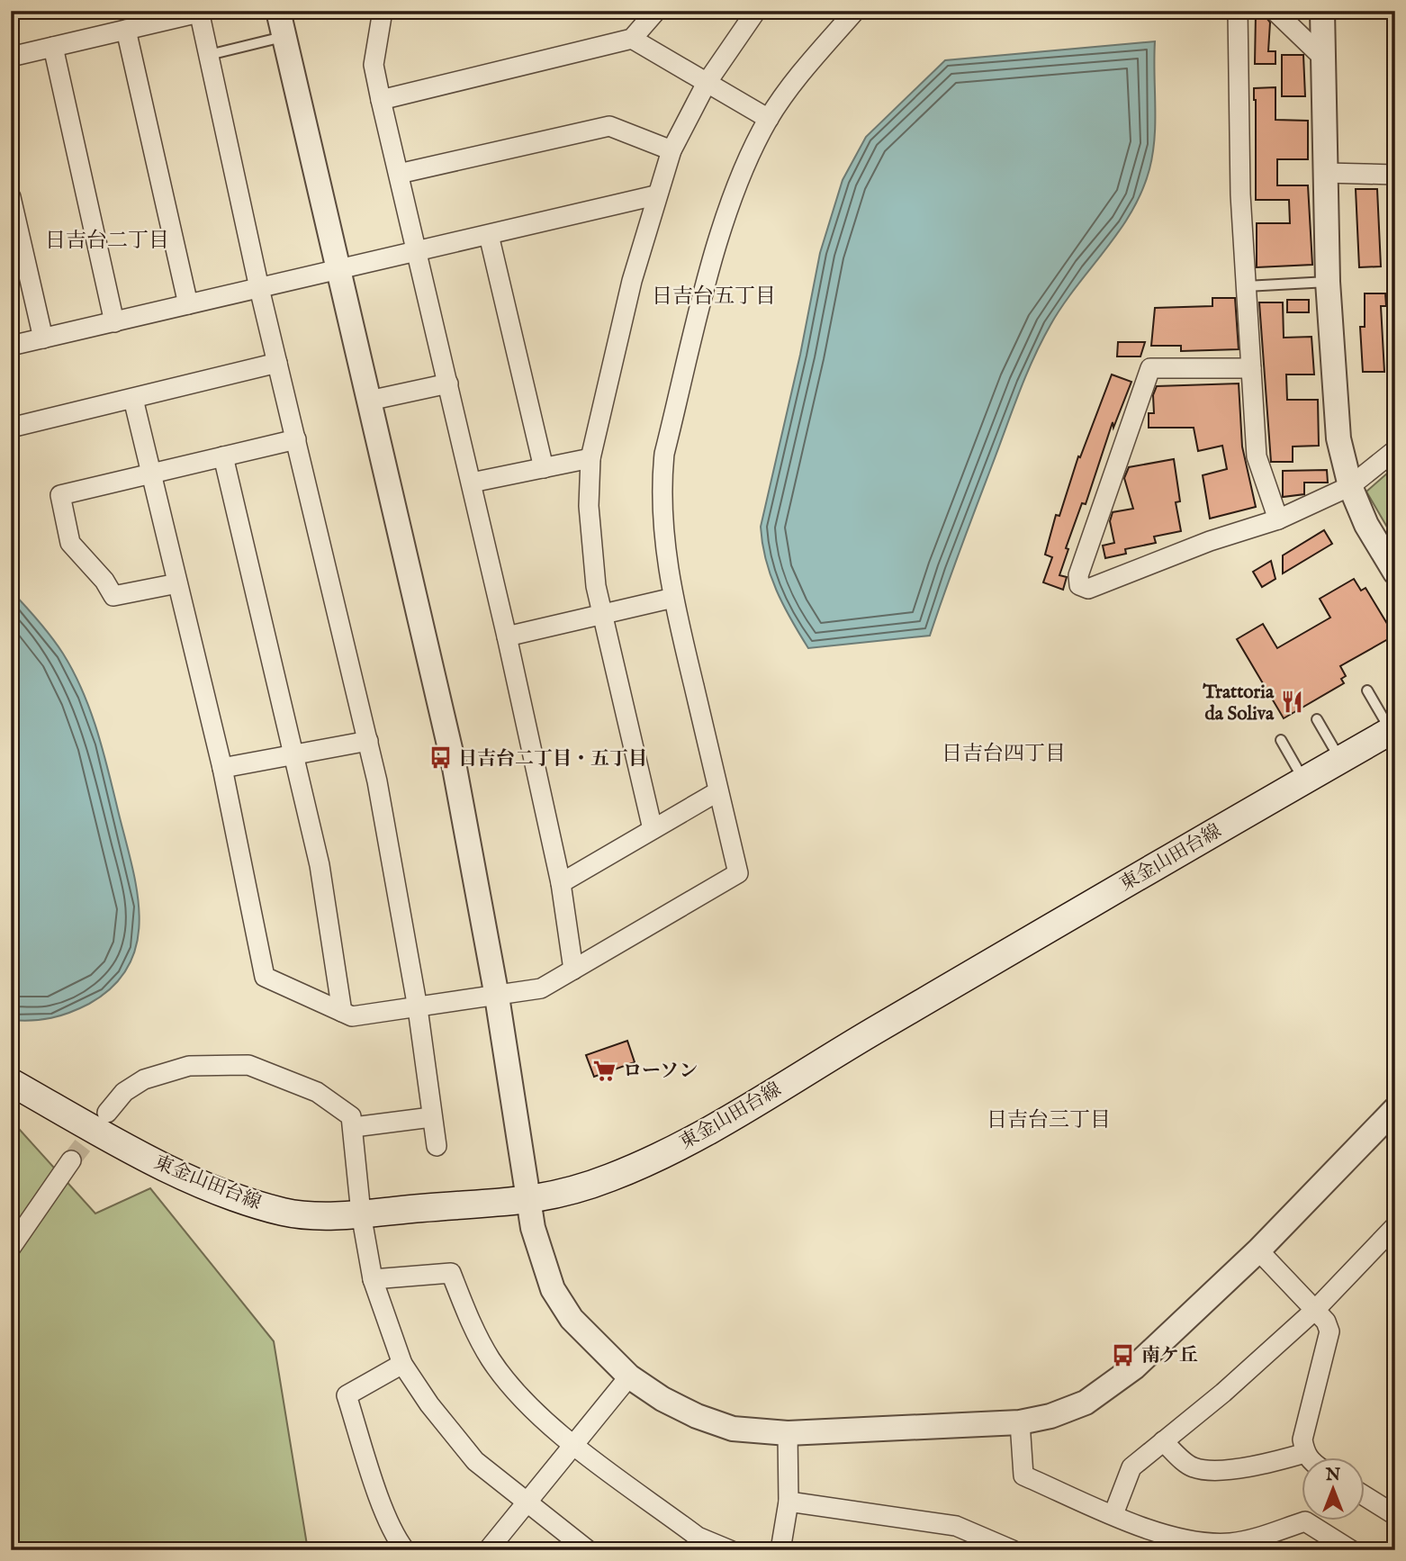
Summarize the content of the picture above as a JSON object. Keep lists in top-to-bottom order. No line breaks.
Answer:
{"streets":{"main road":["東金山田台線"]},"districts":["日吉台二丁目","日吉台五丁目","日吉台四丁目","日吉台三丁目"],"places":{"restaurant":["Trattoria da Soliva"],"bus stop":["日吉台二丁目・五丁目","南ケ丘"],"supermarket":["ローソン"]},"north":"top"}
